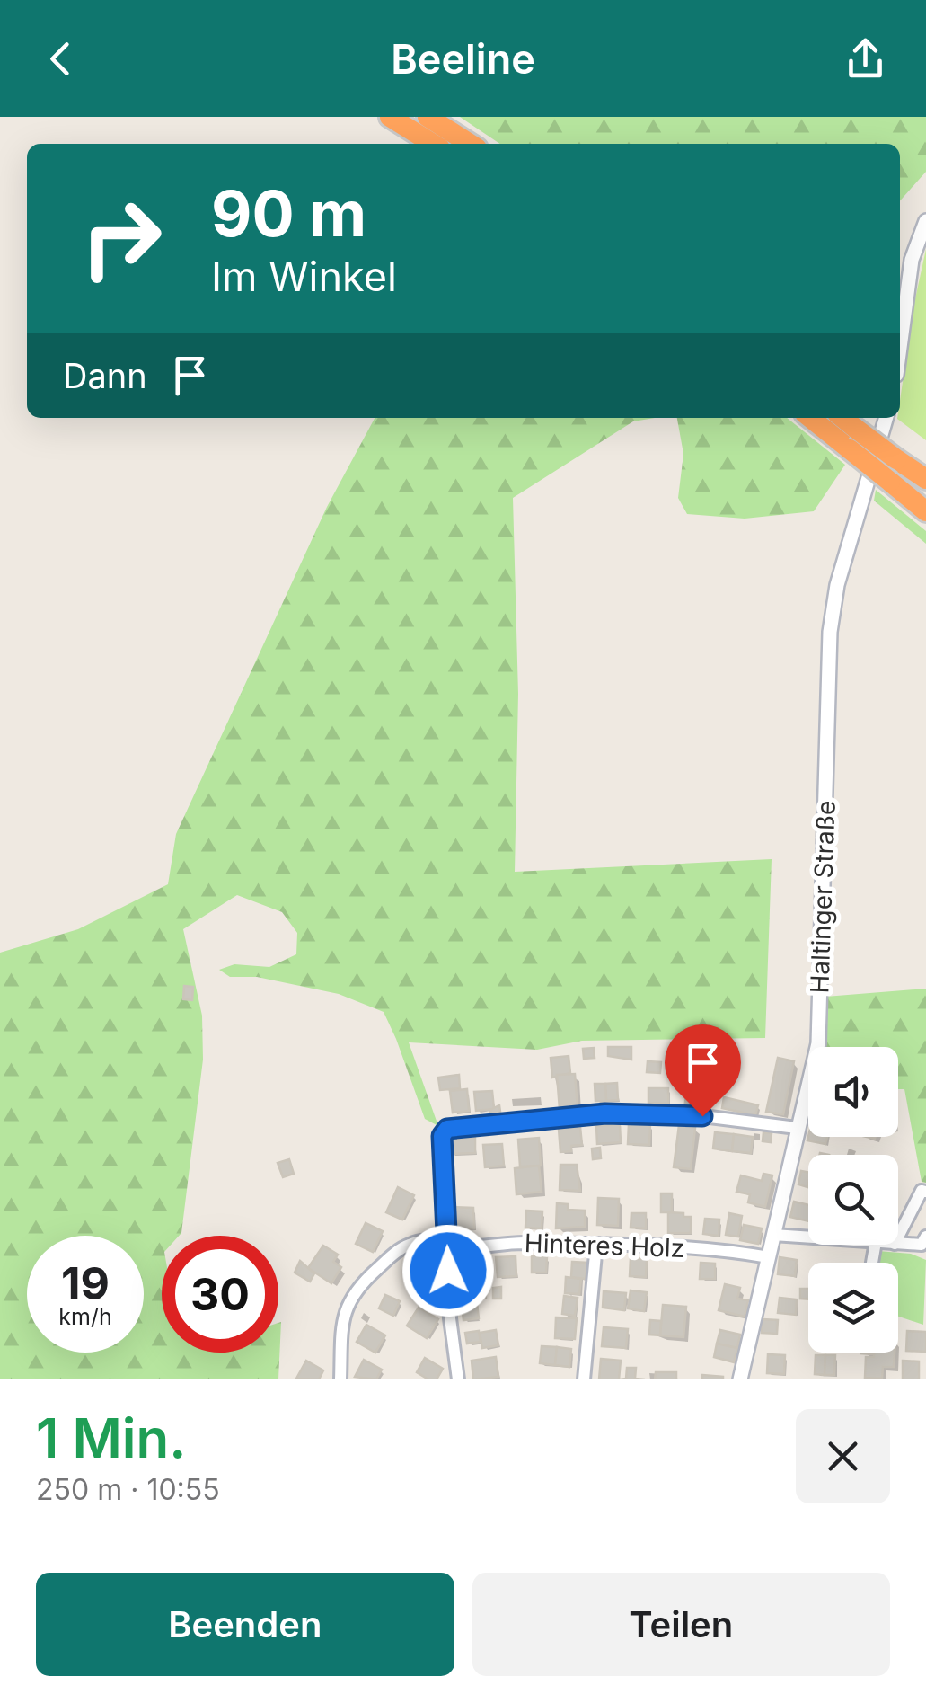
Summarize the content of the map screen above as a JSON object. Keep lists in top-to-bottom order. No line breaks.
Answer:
{"streets":{"street":["Haltinger Straße","Hinteres Holz"]},"crossings":[["Haltinger Straße","Hinteres Holz"]],"page":{"header":"Beeline","turn":["90 m","Im Winkel"],"then":"Dann","speed":"19 km/h","limit":"30","heading":["1 Min.","250 m · 10:55"],"buttons":["Beenden","Teilen"]}}
